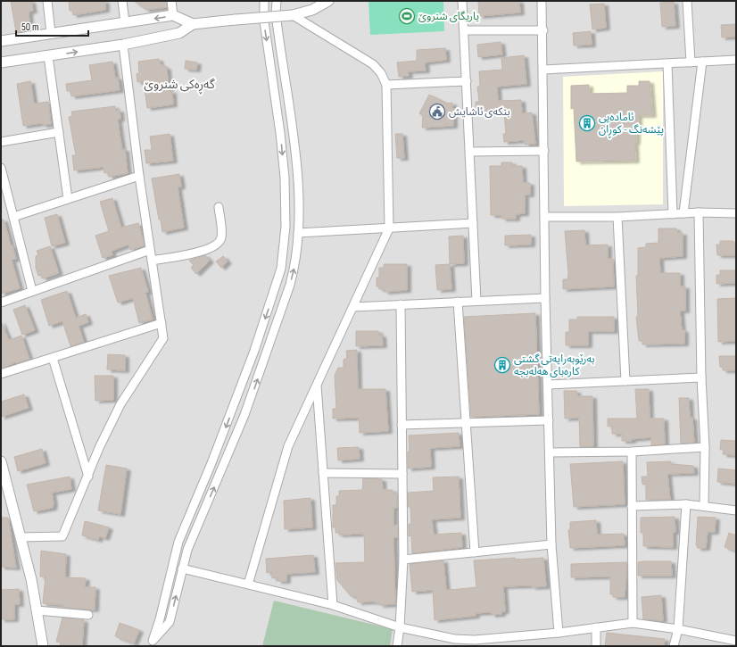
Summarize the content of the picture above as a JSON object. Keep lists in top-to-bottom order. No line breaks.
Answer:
{"districts":["گەڕەکی شنروێ"],"places":{"sports":["یاریگای شنروێ"],"public building":["بنکەی ئاشایش"],"building":["ئامادەیی پێشەنگ - کوڕان","بەرێوبەرایەتی گشتی کارەبای هەلەبجە"]},"scale_bar":"50 m"}
